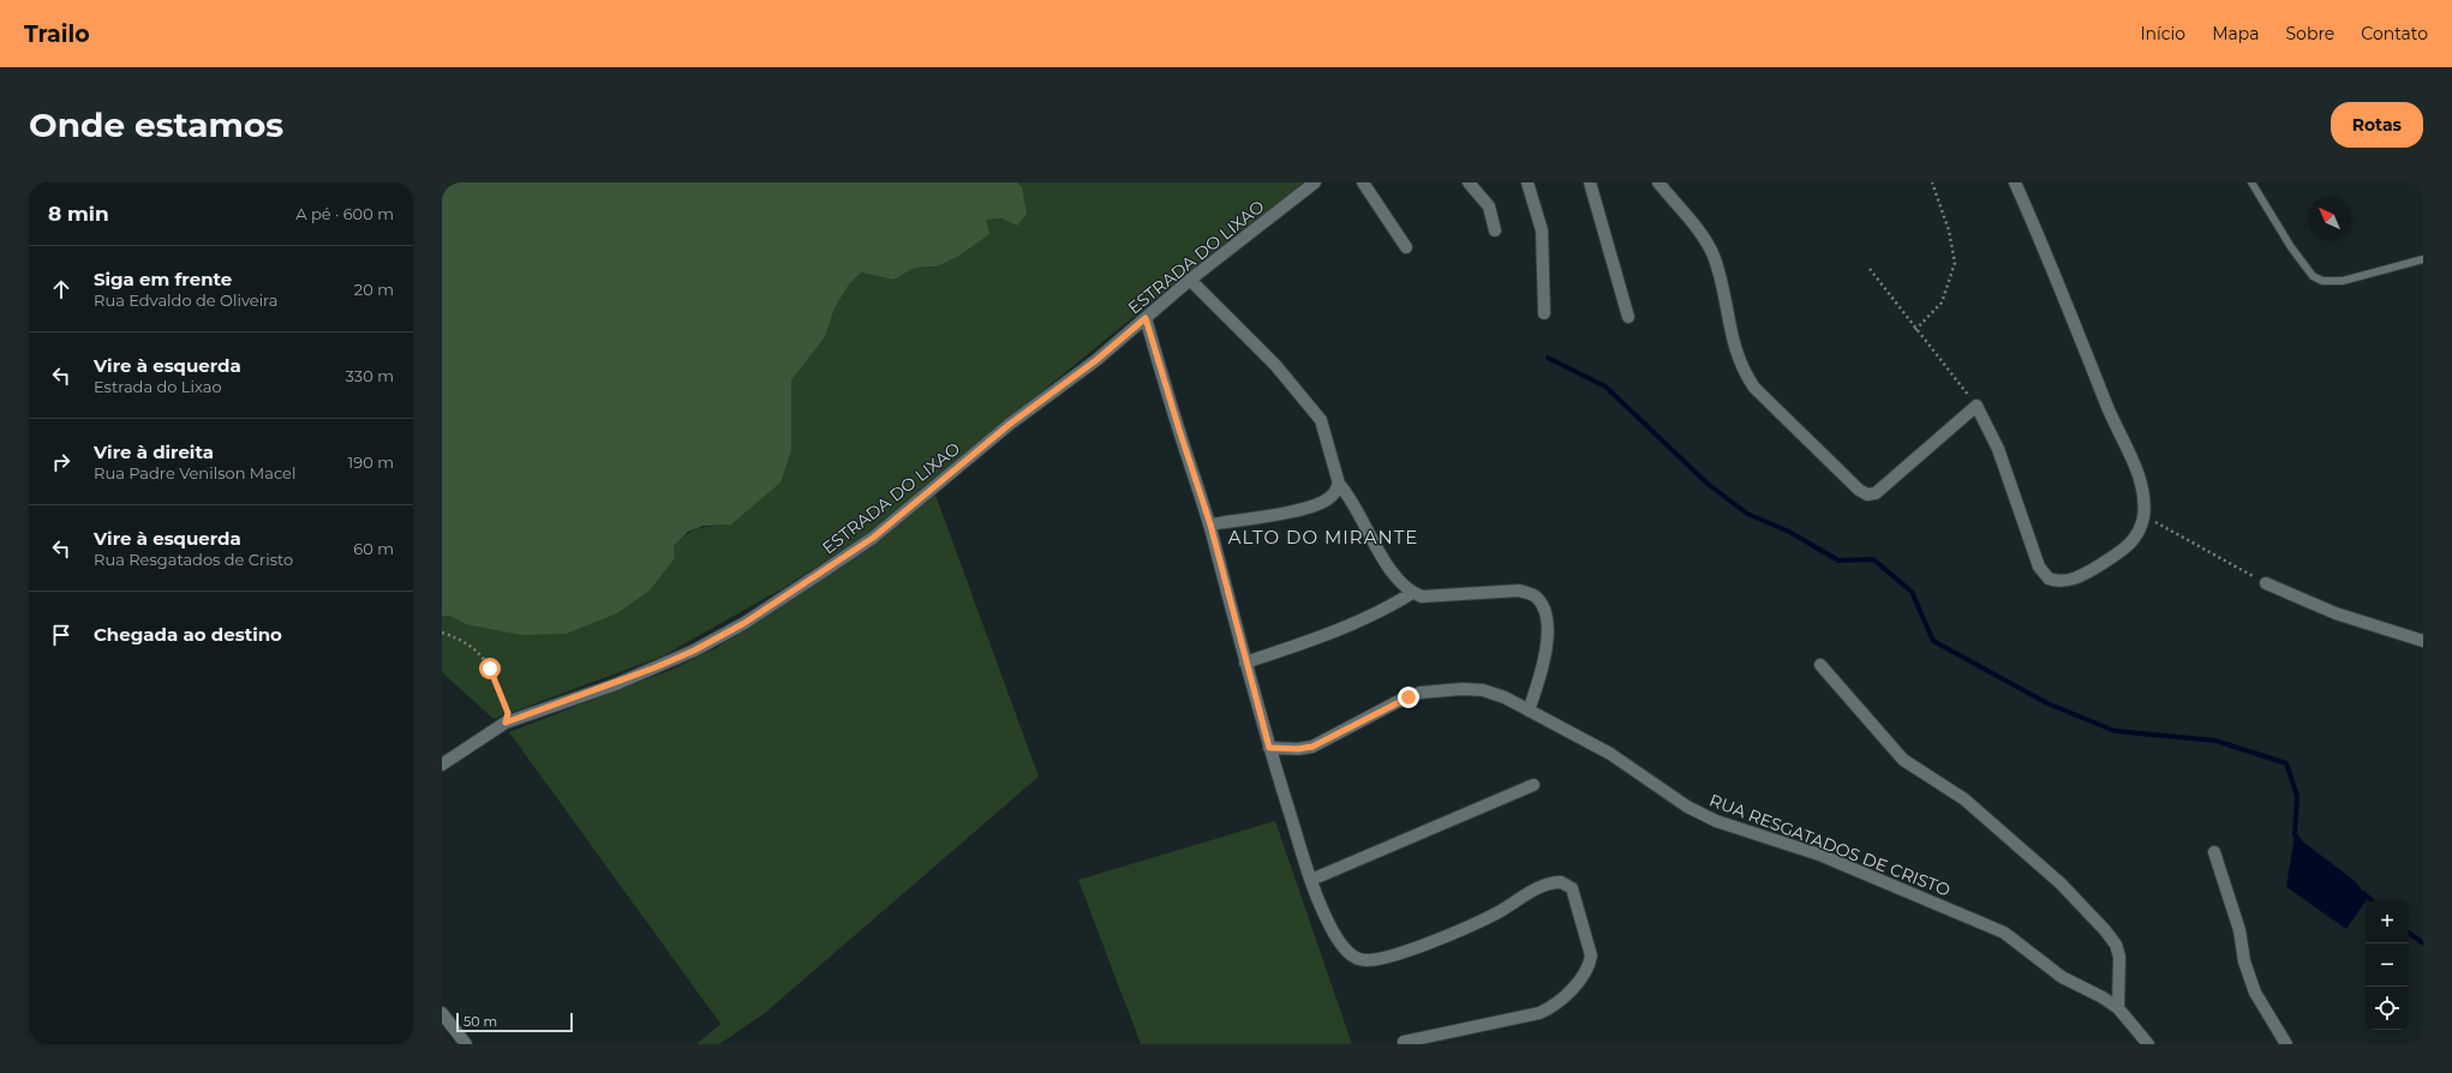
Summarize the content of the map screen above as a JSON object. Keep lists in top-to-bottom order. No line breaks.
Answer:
{"streets":{"street":["ESTRADA DO LIXAO","RUA RESGATADOS DE CRISTO"]},"districts":["ALTO DO MIRANTE"],"scale_bar":"50 m","north":"top left","page":{"header":"Trailo","nav":["Início","Mapa","Sobre","Contato"],"buttons":"Rotas","title":"Onde estamos","heading":["8 min","A pé · 600 m"],"list":[["Siga em frente","Rua Edvaldo de Oliveira","20 m"],["Vire à esquerda","Estrada do Lixao","330 m"],["Vire à direita","Rua Padre Venilson Macel","190 m"],["Vire à esquerda","Rua Resgatados de Cristo","60 m"],"Chegada ao destino"],"map_buttons":["+","−"],"scale":"50 m"}}
